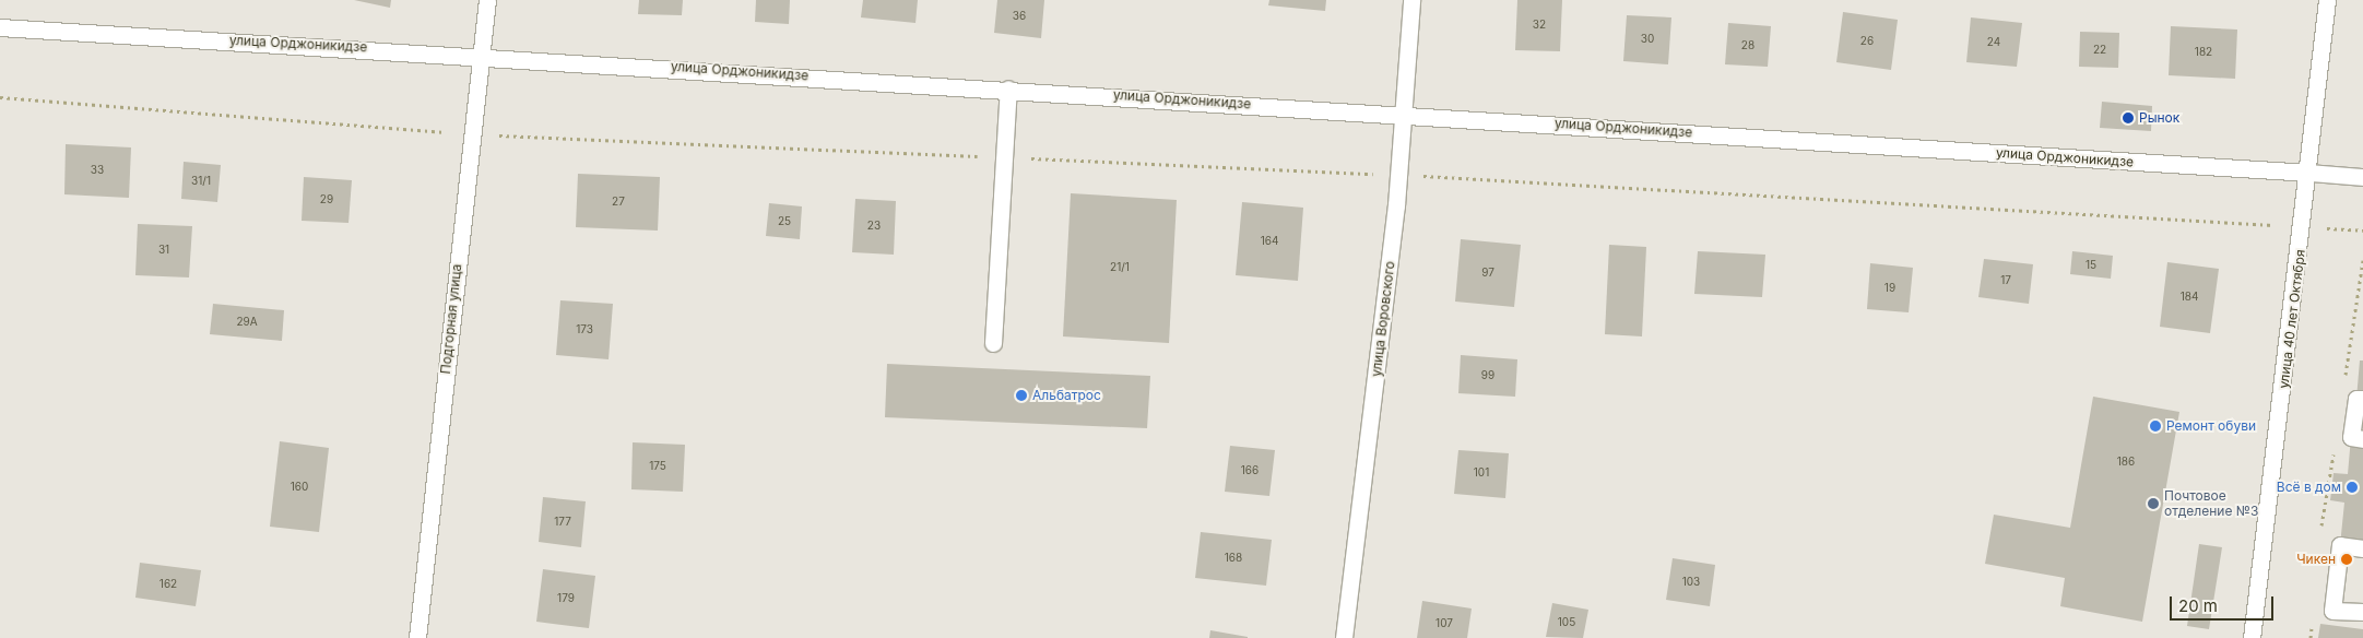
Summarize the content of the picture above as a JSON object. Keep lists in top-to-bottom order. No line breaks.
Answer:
{"streets":{"street":["улица Орджоникидзе","Подгорная улица","улица Воровского","улица 40 лет Октября"]},"crossings":[["улица Орджоникидзе","Подгорная улица"],["улица Орджоникидзе","улица Воровского"],["улица Орджоникидзе","улица 40 лет Октября"]],"places":["Рынок","Альбатрос","Ремонт обуви","Всё в дом","Почтовое отделение №3","Чикен"],"house_numbers":["36","32","30","26","24","28","22","182","33","31/1","29","27","25","23","164","31","15","21/1","97","17","19","184","29А","173","99","186","175","166","101","160","177","168","103","162","179","105","107"],"scale_bar":"20 m"}
